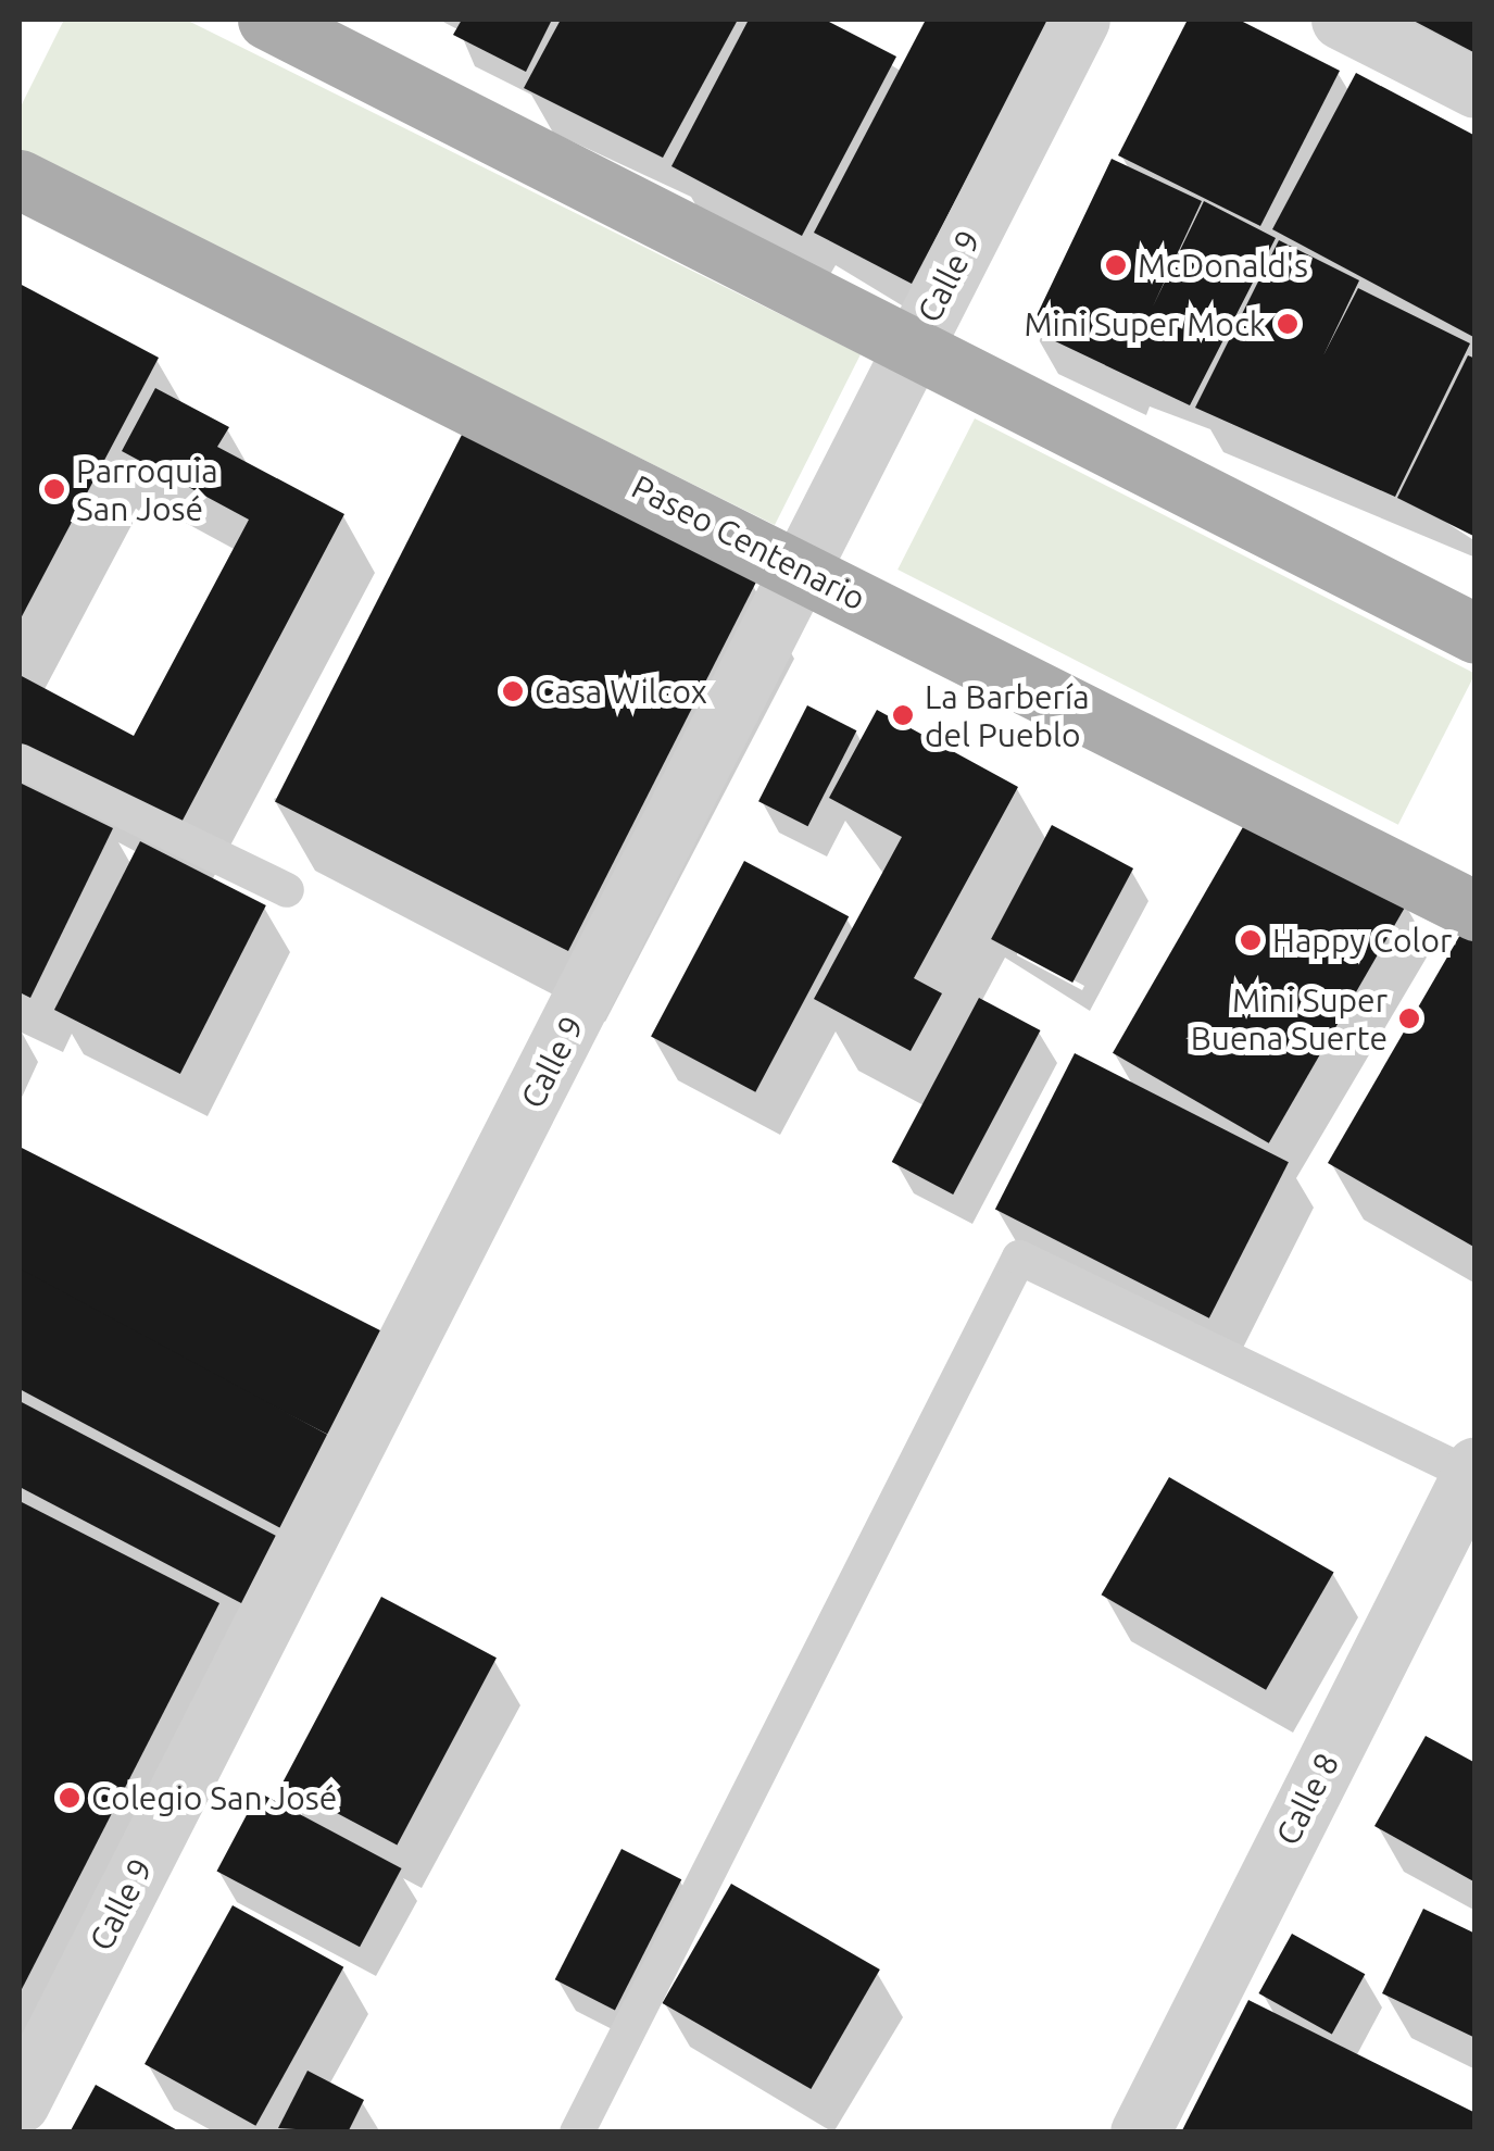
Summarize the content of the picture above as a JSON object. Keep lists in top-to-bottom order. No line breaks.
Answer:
{"streets":{"main road":["Paseo Centenario"],"street":["Calle 9","Calle 8"]},"crossings":[["Calle 9","Paseo Centenario"]],"places":["McDonald's","Mini Super Mock","Parroquia San José","Casa Wilcox","La Barbería del Pueblo","Happy Color","Mini Super Buena Suerte","Colegio San José"]}
